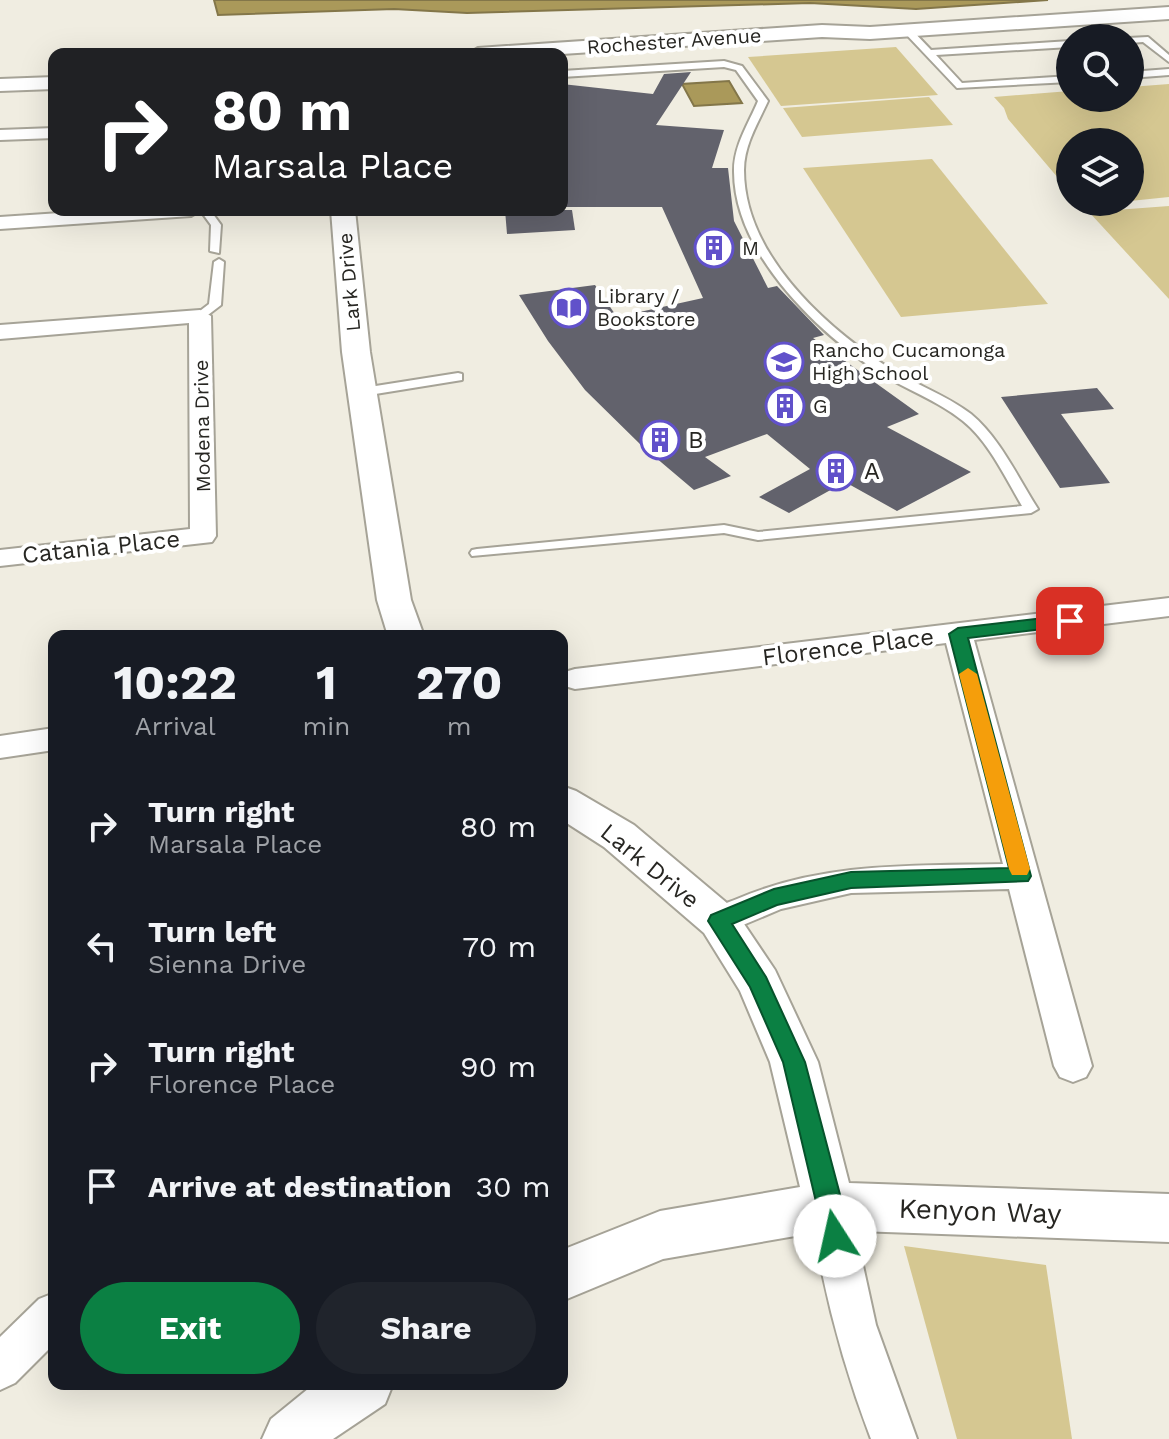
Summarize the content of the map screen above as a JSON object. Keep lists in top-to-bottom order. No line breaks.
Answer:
{"streets":{"street":["Rochester Avenue","Lark Drive","Modena Drive","Catania Place","Florence Place","Kenyon Way"]},"crossings":[["Lark Drive","Kenyon Way"],["Modena Drive","Catania Place"]],"places":{"building":["M","G","B","A"],"library":["Library / Bookstore"],"school or university":["Rancho Cucamonga High School"]},"page":{"turn":["80 m","Marsala Place"],"eta":["10:22","Arrival","1","min","270","m"],"list":[{"name":"Turn right","note":"Marsala Place","value":"80 m"},{"name":"Turn left","note":"Sienna Drive","value":"70 m"},{"name":"Turn right","note":"Florence Place","value":"90 m"},{"name":"Arrive at destination","value":"30 m"}],"buttons":["Exit","Share"]}}
